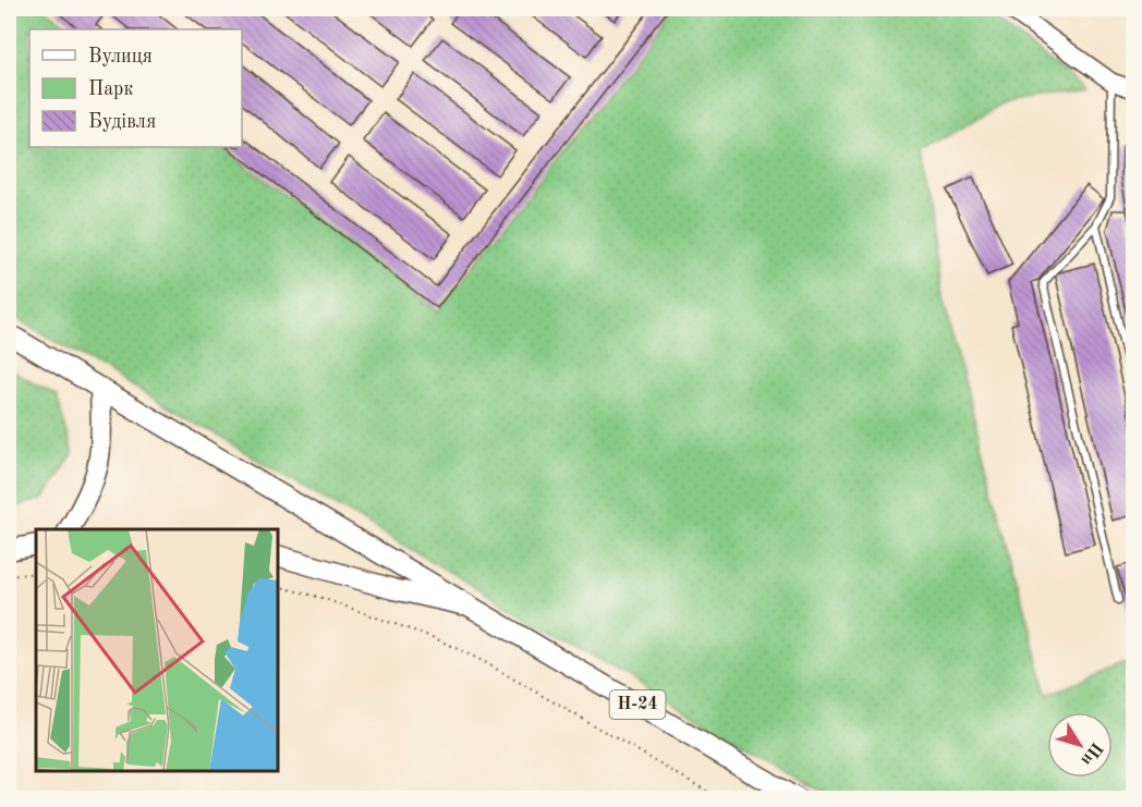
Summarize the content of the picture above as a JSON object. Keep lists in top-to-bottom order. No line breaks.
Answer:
{"streets":{"main road":["Н-24"]},"legend":["Вулиця","Парк","Будівля"],"north":"bottom right"}
